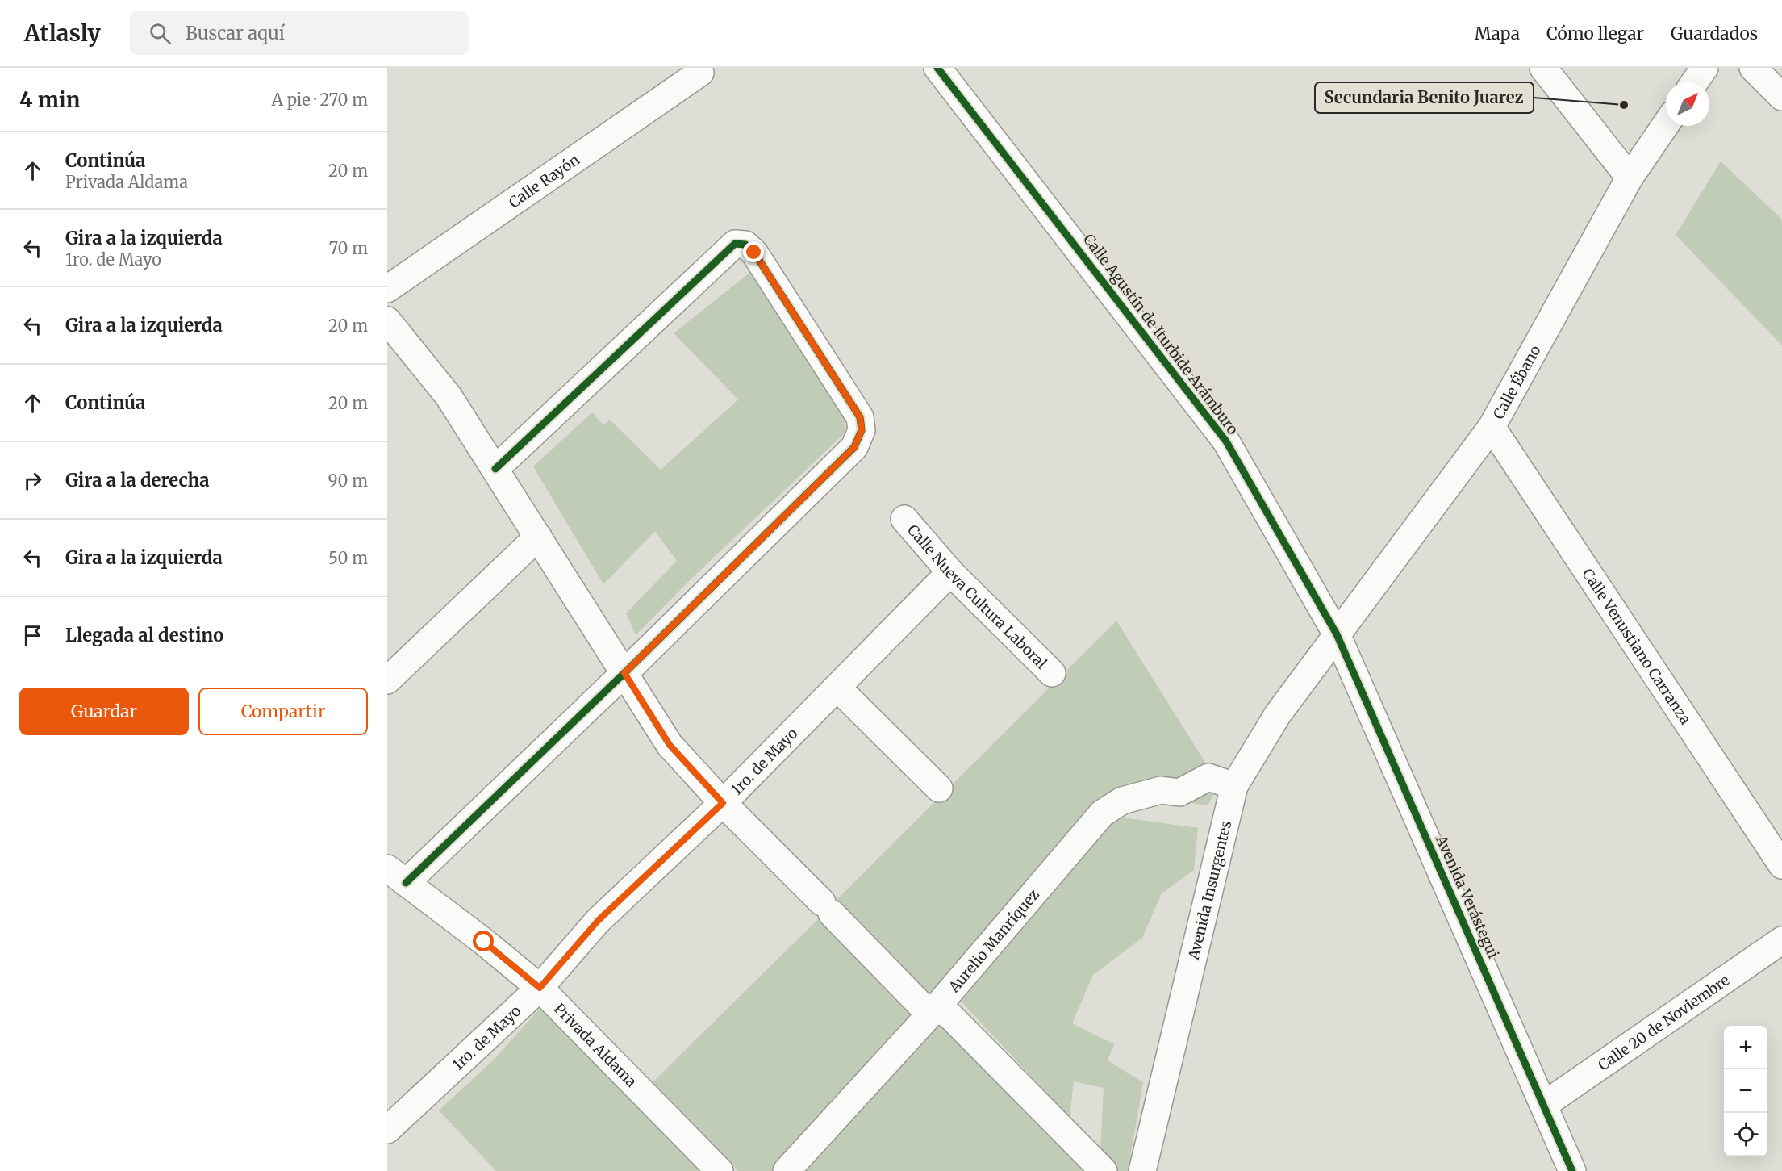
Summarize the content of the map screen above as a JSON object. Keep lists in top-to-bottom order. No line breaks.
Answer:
{"streets":{"street":["Calle Rayón","Calle Agustín de Iturbide Arámburo","Calle Ébano","Calle Nueva Cultura Laboral","Calle Venustiano Carranza","1ro. de Mayo","Avenida Insurgentes","Avenida Verástegui","Aurelio Manríquez","Calle 20 de Noviembre","Privada Aldama"]},"crossings":[["Calle Agustín de Iturbide Arámburo","Calle Ébano"],["Calle Agustín de Iturbide Arámburo","Avenida Insurgentes"],["Calle Agustín de Iturbide Arámburo","Avenida Verástegui"],["Calle Ébano","Calle Venustiano Carranza"],["Calle Ébano","Avenida Insurgentes"],["Calle Ébano","Avenida Verástegui"],["Calle Nueva Cultura Laboral","1ro. de Mayo"],["1ro. de Mayo","Privada Aldama"],["Avenida Insurgentes","Avenida Verástegui"],["Avenida Insurgentes","Aurelio Manríquez"],["Avenida Verástegui","Calle 20 de Noviembre"]],"places":["Secundaria Benito Juarez"],"north":"top right","page":{"header":"Atlasly","search":"Buscar aquí","nav":["Mapa","Cómo llegar","Guardados"],"heading":["4 min","A pie · 270 m"],"list":[["Continúa","Privada Aldama","20 m"],["Gira a la izquierda","1ro. de Mayo","70 m"],["Gira a la izquierda","20 m"],["Continúa","20 m"],["Gira a la derecha","90 m"],["Gira a la izquierda","50 m"],"Llegada al destino"],"buttons":["Guardar","Compartir"],"map_buttons":["+","−"]}}
